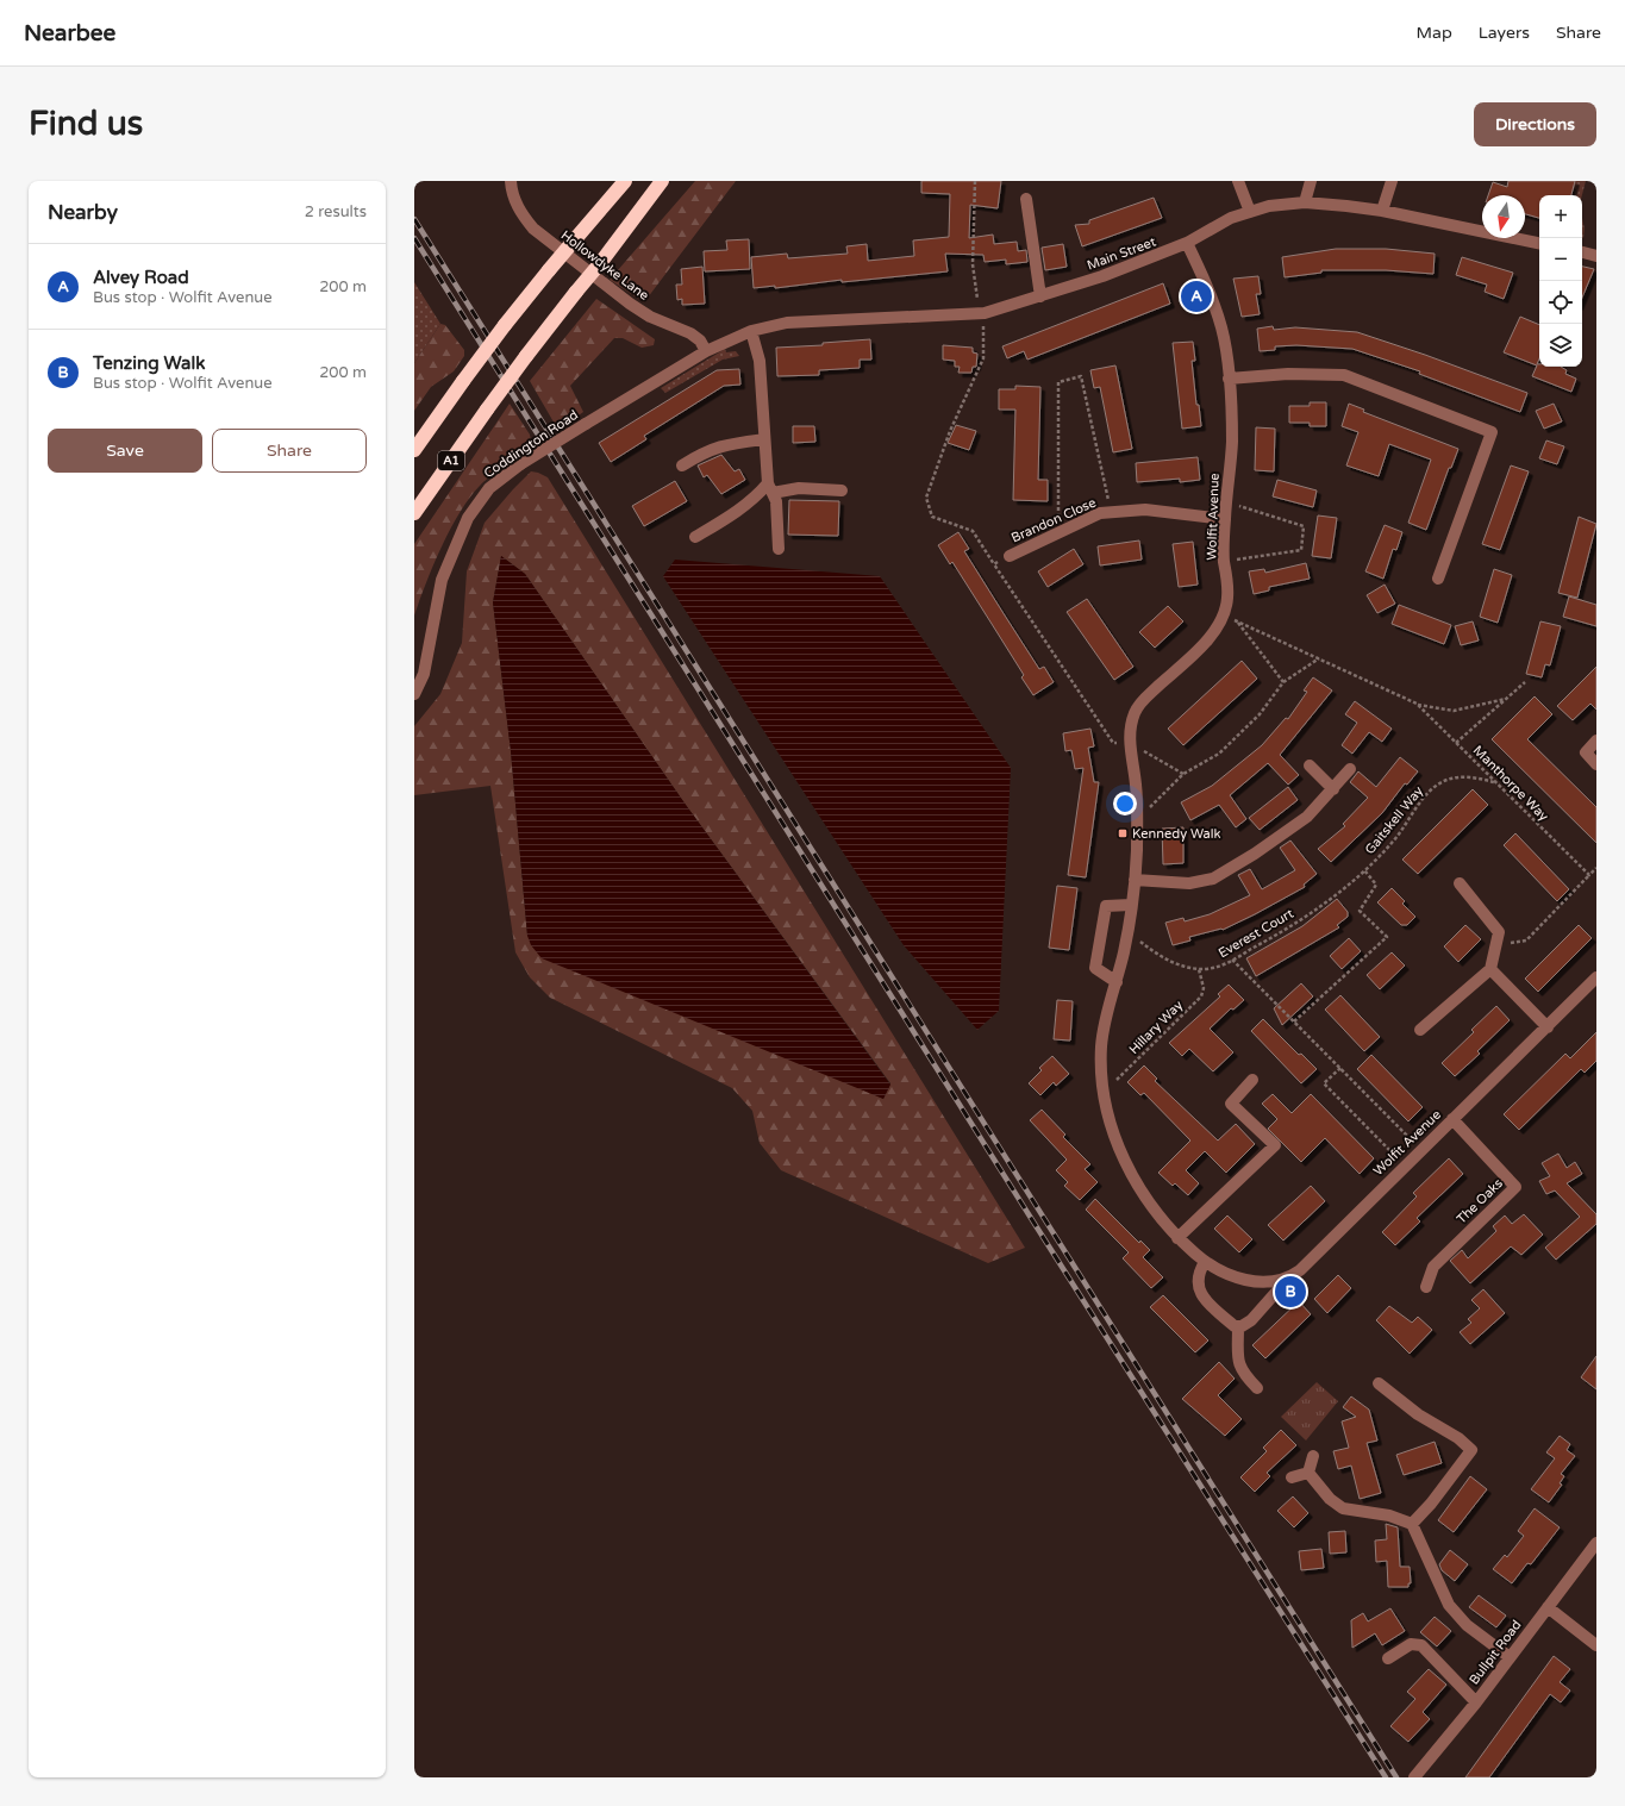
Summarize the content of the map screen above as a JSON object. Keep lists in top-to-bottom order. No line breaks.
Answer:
{"streets":{"highway":["A1"],"street":["Main Street","Hollowdyke Lane","Coddington Road","Wolfit Avenue","Brandon Close","The Oaks","Bullpit Road"],"path":["Manthorpe Way","Gaitskell Way","Everest Court","Hillary Way"]},"crossings":[["Main Street","Hollowdyke Lane"],["Main Street","Coddington Road"],["Main Street","Wolfit Avenue"],["Hollowdyke Lane","Coddington Road"],["Wolfit Avenue","Brandon Close"],["Wolfit Avenue","Everest Court"],["Wolfit Avenue","Hillary Way"],["Wolfit Avenue","The Oaks"],["Manthorpe Way","Gaitskell Way"],["Gaitskell Way","Everest Court"],["Everest Court","Hillary Way"]],"places":{"transit":["Kennedy Walk"]},"north":"bottom","page":{"header":"Nearbee","nav":["Map","Layers","Share"],"buttons":["Directions",["Save","Share"]],"title":"Find us","heading":["Nearby","2 results"],"map_buttons":["+","−"],"list":[{"mark":"A","name":"Alvey Road","note":"Bus stop · Wolfit Avenue","value":"200 m"},{"mark":"B","name":"Tenzing Walk","note":"Bus stop · Wolfit Avenue","value":"200 m"}],"pins":["A","B"]}}
